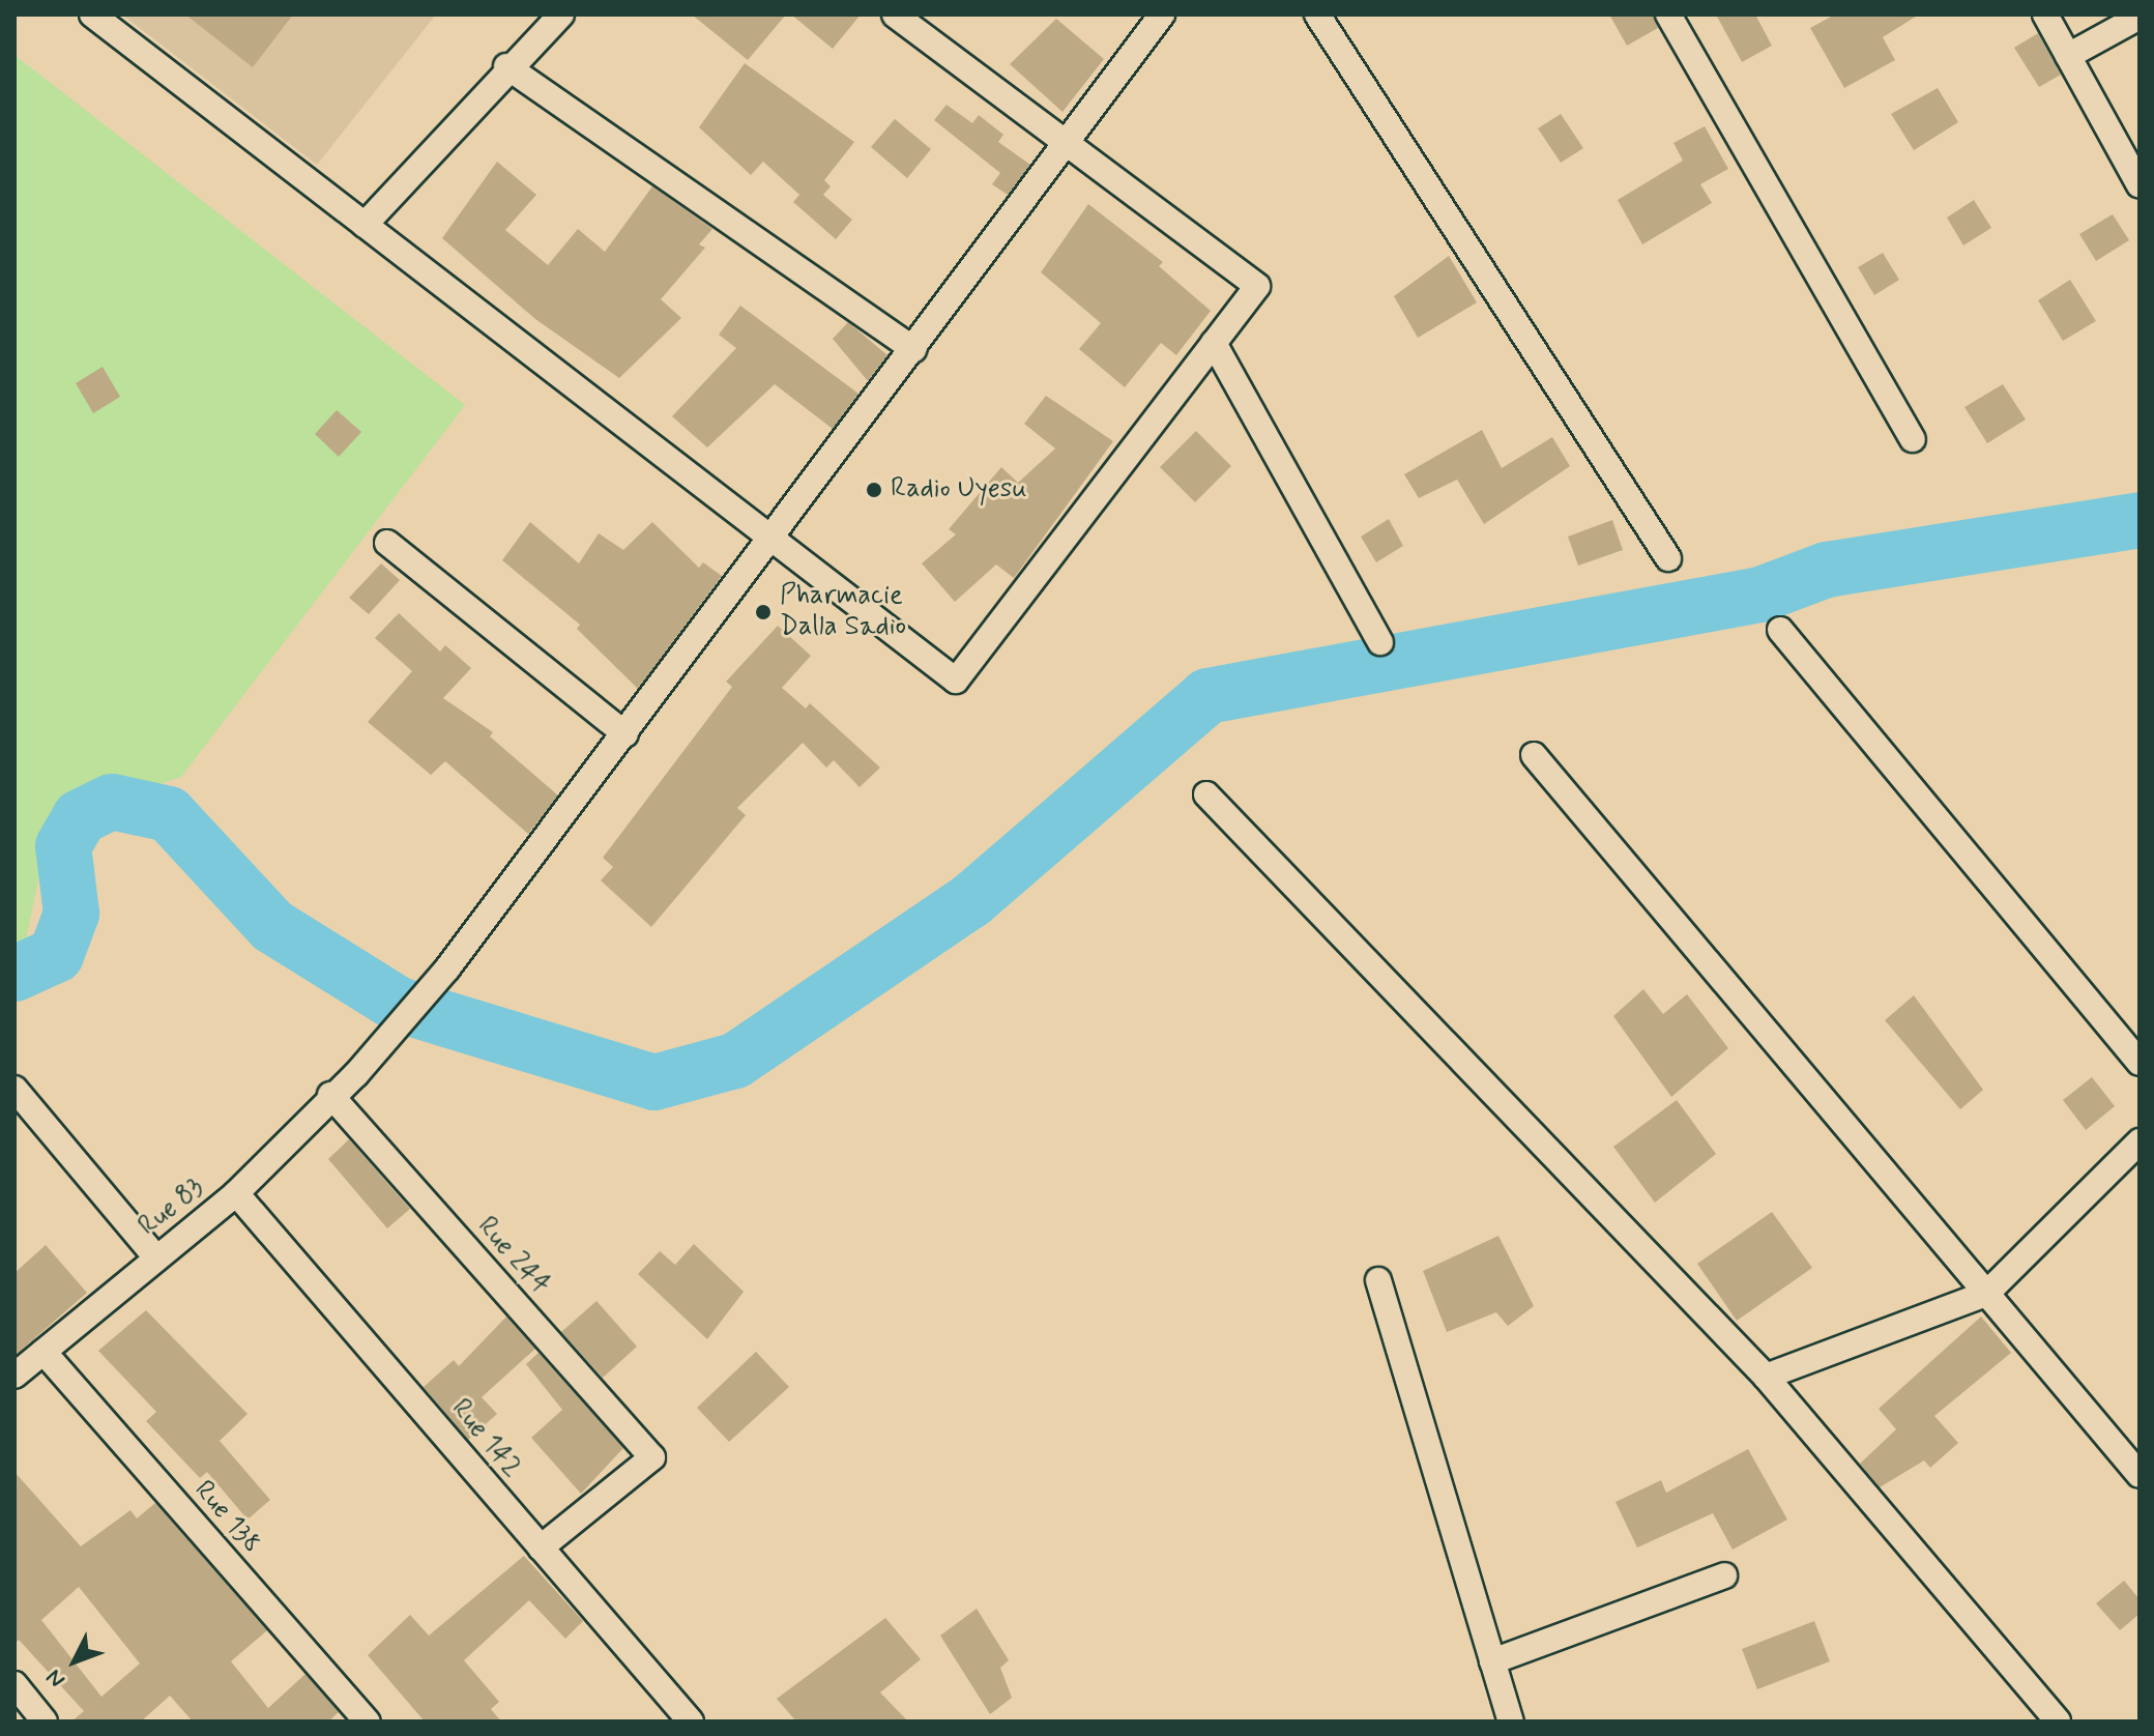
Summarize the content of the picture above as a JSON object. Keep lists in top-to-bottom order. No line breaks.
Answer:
{"streets":{"street":["Rue 83","Rue 244","Rue 142","Rue 138"]},"crossings":[["Rue 83","Rue 244"],["Rue 83","Rue 142"],["Rue 83","Rue 138"],["Rue 244","Rue 142"]],"places":["Radio Uyesu","Pharmacie Dalla Sadio"],"north":"bottom left"}
